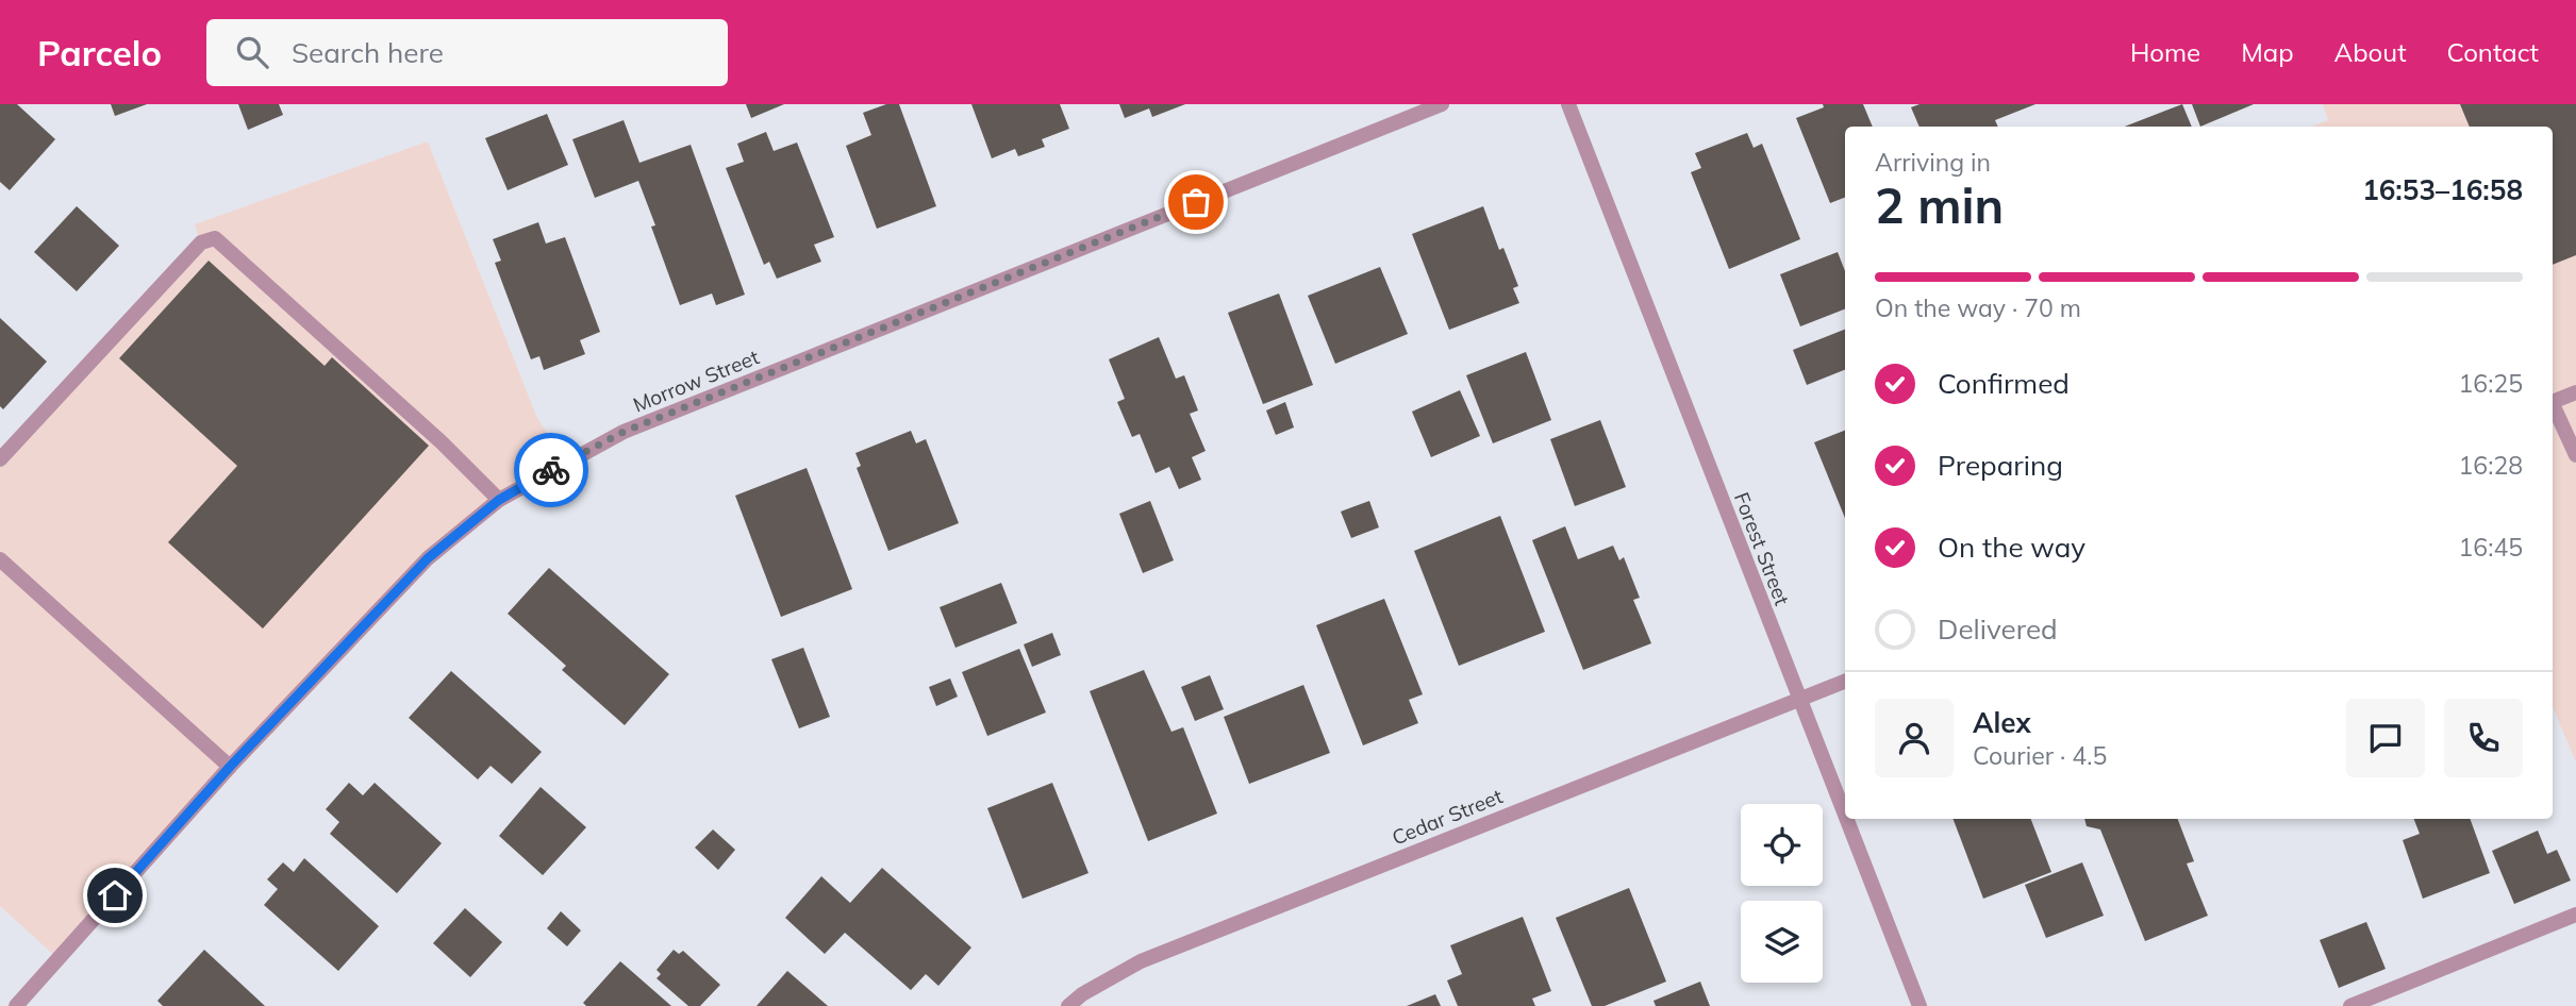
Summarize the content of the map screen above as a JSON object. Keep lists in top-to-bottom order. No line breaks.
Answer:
{"streets":{"street":["Morrow Street","Forest Street","Cedar Street"]},"crossings":[["Forest Street","Cedar Street"]],"page":{"header":"Parcelo","search":"Search here","nav":["Home","Map","About","Contact"],"heading":["2 min","Arriving in","16:53–16:58"],"panel":["Alex","Courier · 4.5"],"bar":"On the way · 70 m","list":[["Confirmed","16:25"],["Preparing","16:28"],["On the way","16:45"],"Delivered"]}}
